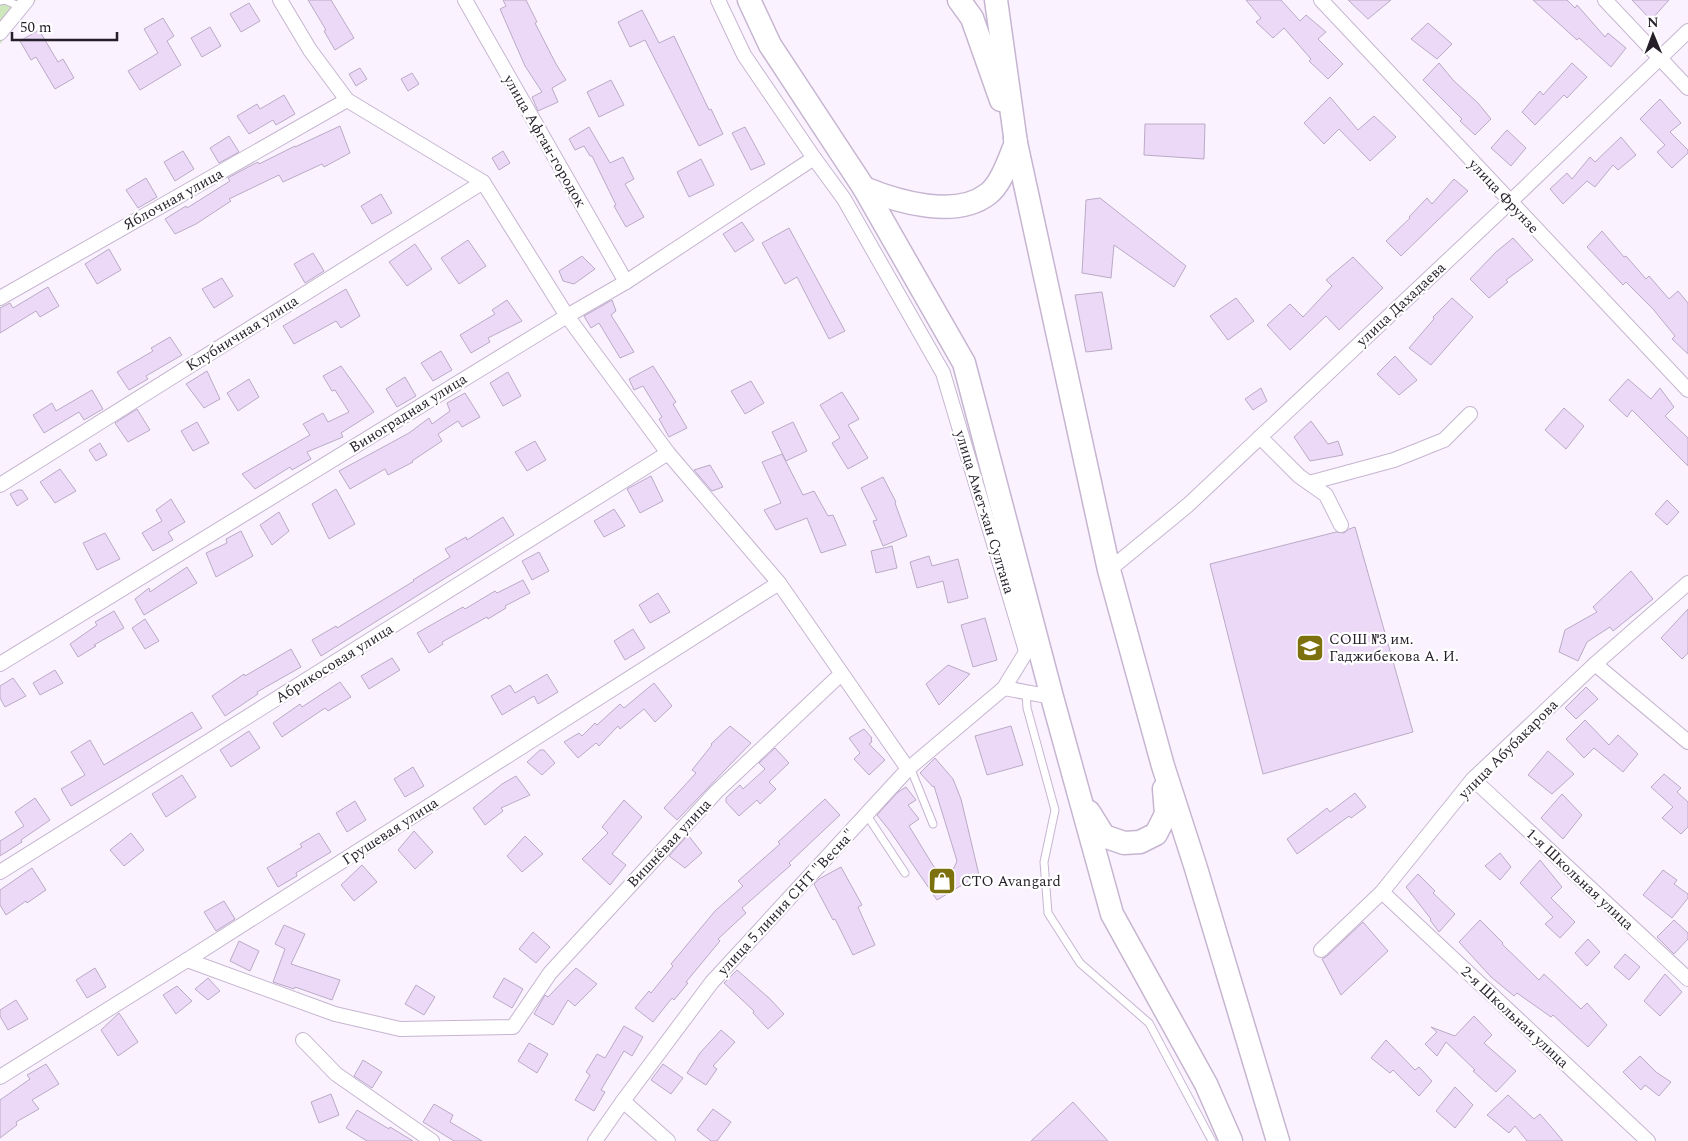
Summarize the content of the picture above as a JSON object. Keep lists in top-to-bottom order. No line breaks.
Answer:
{"streets":{"street":["улица Афган-городок","улица Фрунзе","Яблочная улица","улица Дахадаева","Клубничная улица","Виноградная улица","улица Амет-хан Султана","Абрикосовая улица","улица Абубакарова","Грушевая улица","Вишнёвая улица","1-я Школьная улица","улица 5 линия СНТ \"Весна\"","2-я Школьная улица"]},"crossings":[["улица Афган-городок","Виноградная улица"],["улица Фрунзе","улица Дахадаева"],["Виноградная улица","улица Амет-хан Султана"],["улица Амет-хан Султана","улица 5 линия СНТ \"Весна\""],["улица Абубакарова","1-я Школьная улица"],["улица Абубакарова","2-я Школьная улица"],["Грушевая улица","Вишнёвая улица"]],"places":{"school or university":["СОШ №3 им. Гаджибекова А. И."],"shop":["СТО Avangard"]},"scale_bar":"50 m","north":"top"}
